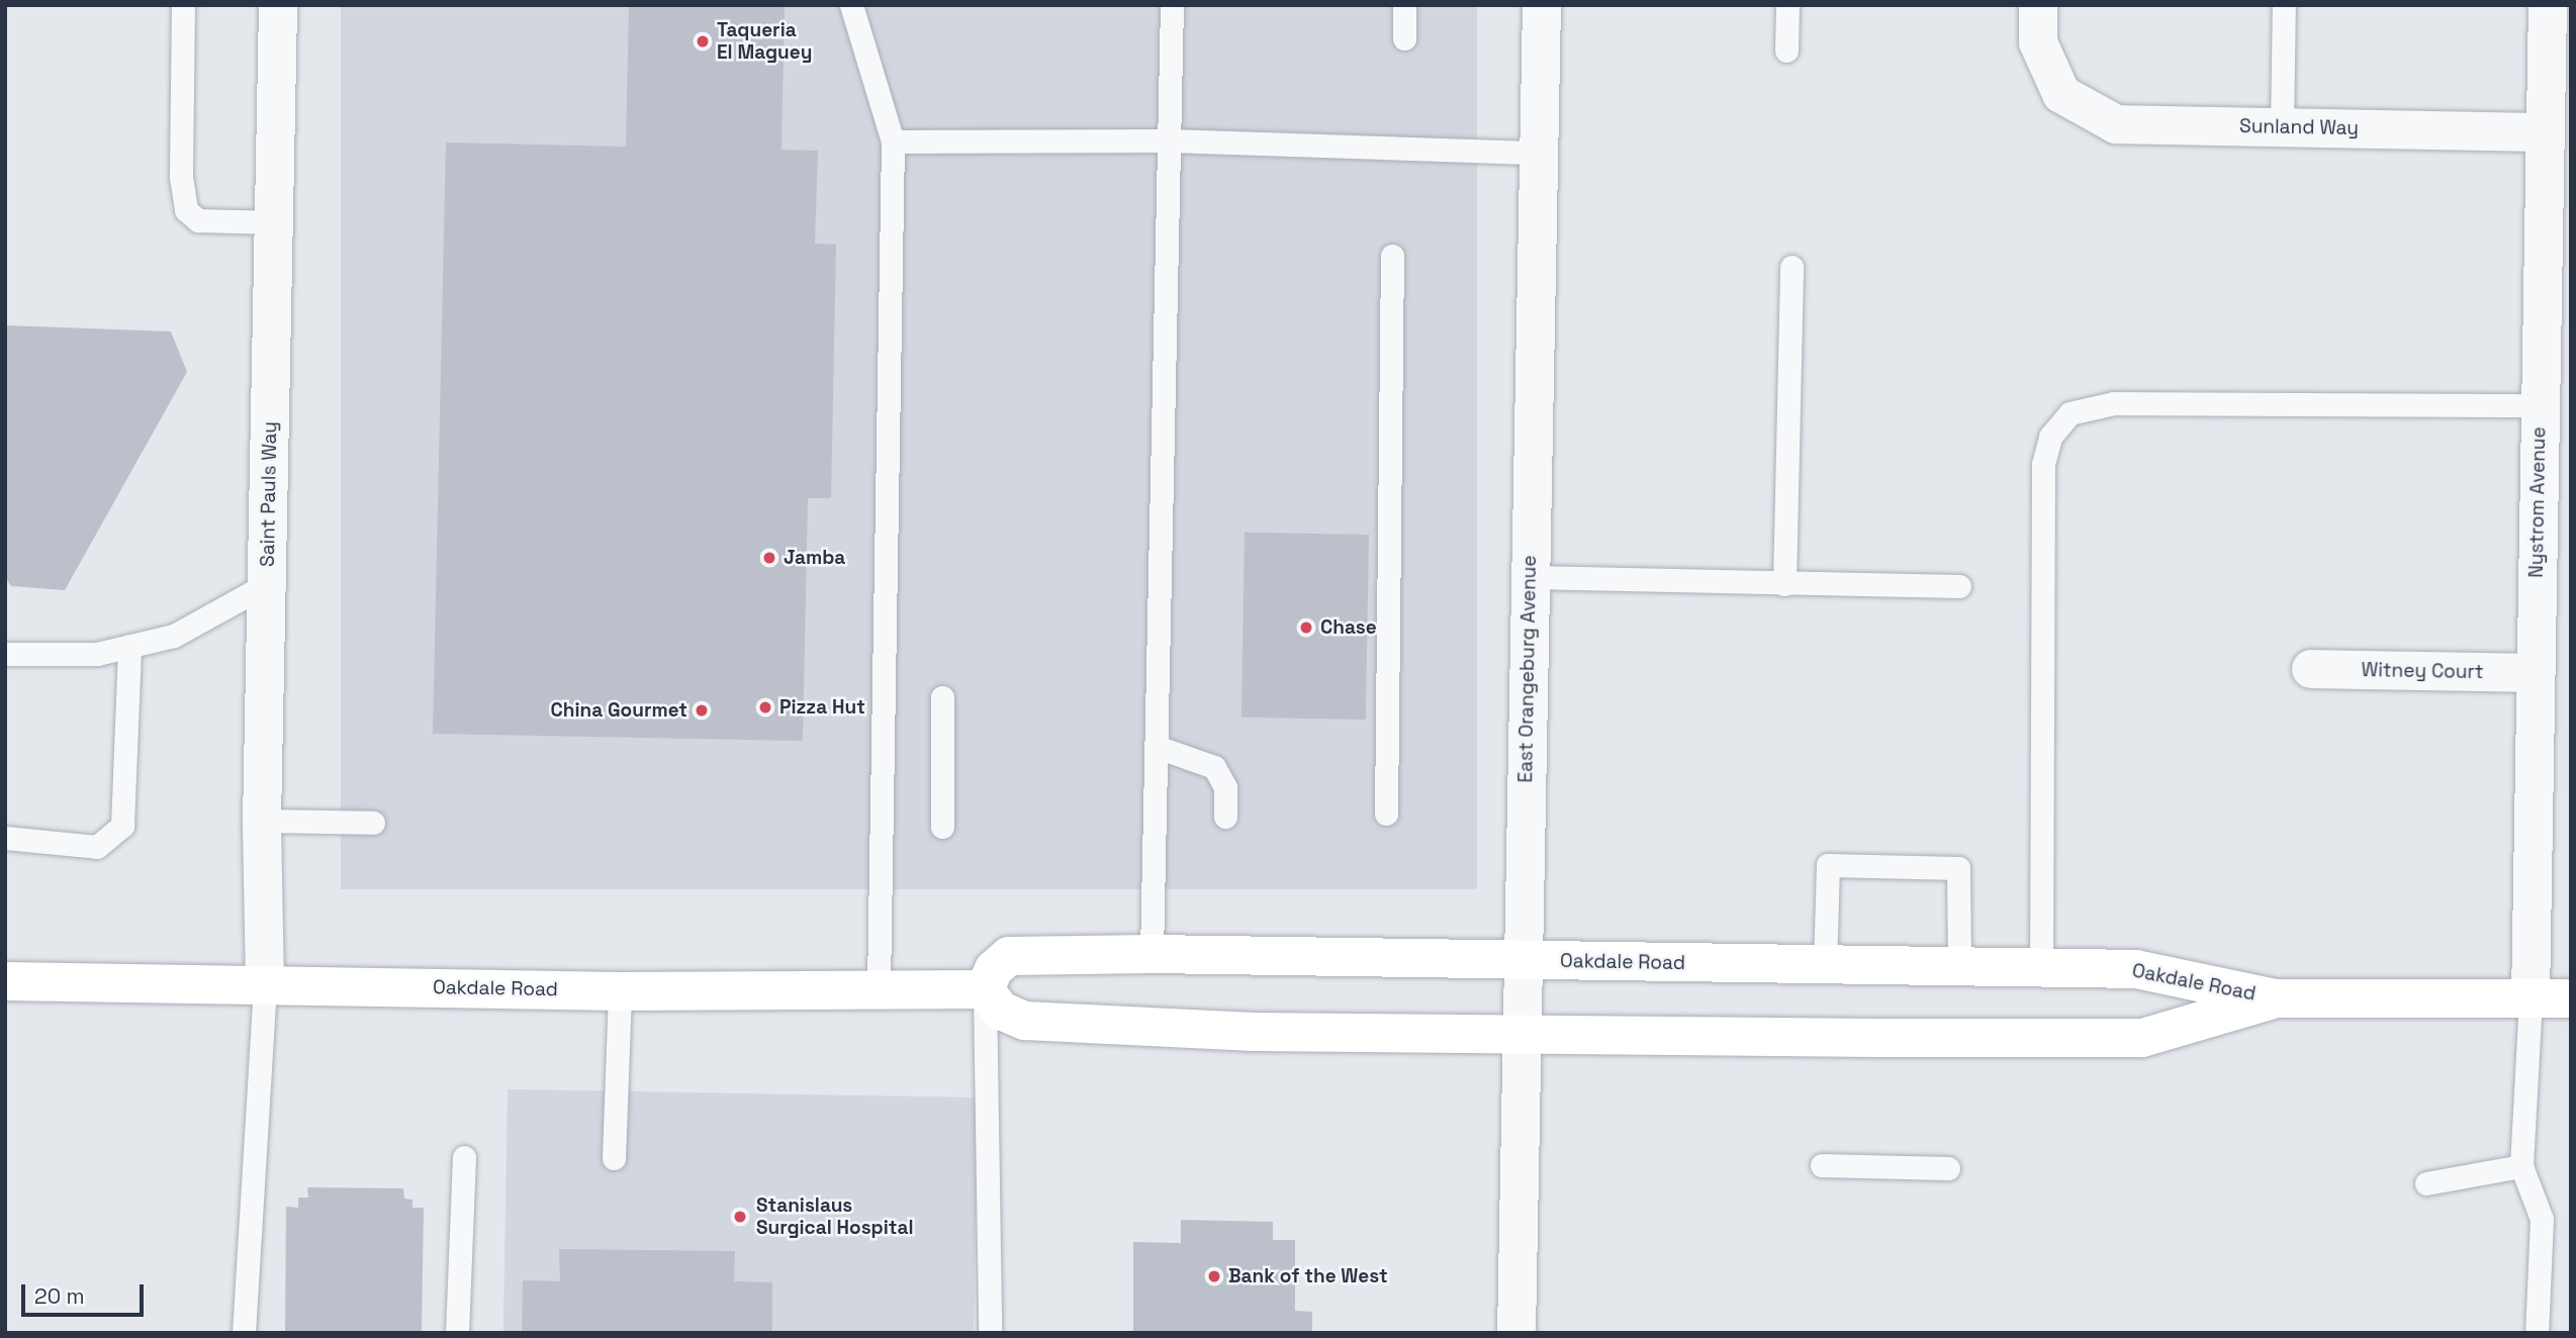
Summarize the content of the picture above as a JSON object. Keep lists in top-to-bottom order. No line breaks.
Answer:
{"streets":{"main road":["Oakdale Road"],"street":["Sunland Way","Saint Pauls Way","Nystrom Avenue","East Orangeburg Avenue","Witney Court"]},"crossings":[["Sunland Way","Nystrom Avenue"],["Saint Pauls Way","Oakdale Road"],["Nystrom Avenue","Witney Court"],["Nystrom Avenue","Oakdale Road"],["East Orangeburg Avenue","Oakdale Road"]],"places":["Taqueria El Maguey","Jamba","Chase","Pizza Hut","China Gourmet","Stanislaus Surgical Hospital","Bank of the West"],"scale_bar":"20 m"}
